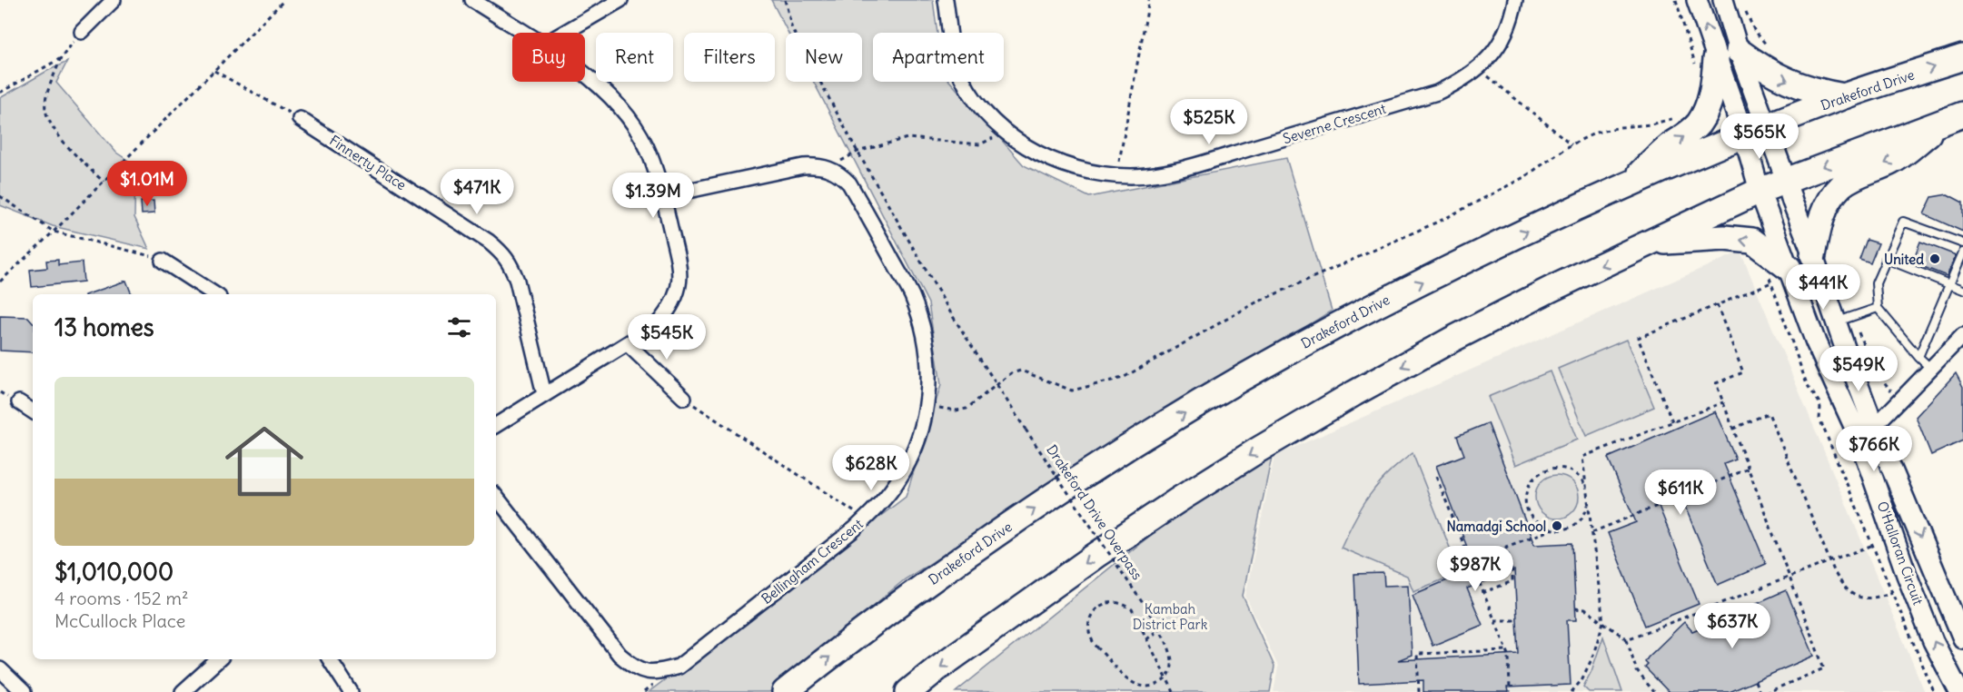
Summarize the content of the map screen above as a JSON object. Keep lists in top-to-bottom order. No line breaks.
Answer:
{"streets":{"highway":["Drakeford Drive"],"street":["Severne Crescent","Finnerty Place","O'Halloran Circuit","Bellingham Crescent"],"path":["Drakeford Drive Overpass"]},"crossings":[["Drakeford Drive","O'Halloran Circuit"]],"parks":["Kambah District Park"],"places":["United","Namadgi School"],"page":{"chip":["Buy","Rent","Filters","New","Apartment"],"price":["$525K","$565K","$1.01M","$471K","$1.39M","$441K","$545K","$549K","$766K","$628K","$611K","$987K","$637K"],"heading":"13 homes","list":[{"name":"$1,010,000","note":"4 rooms · 152 m² · McCullock Place"}]}}
